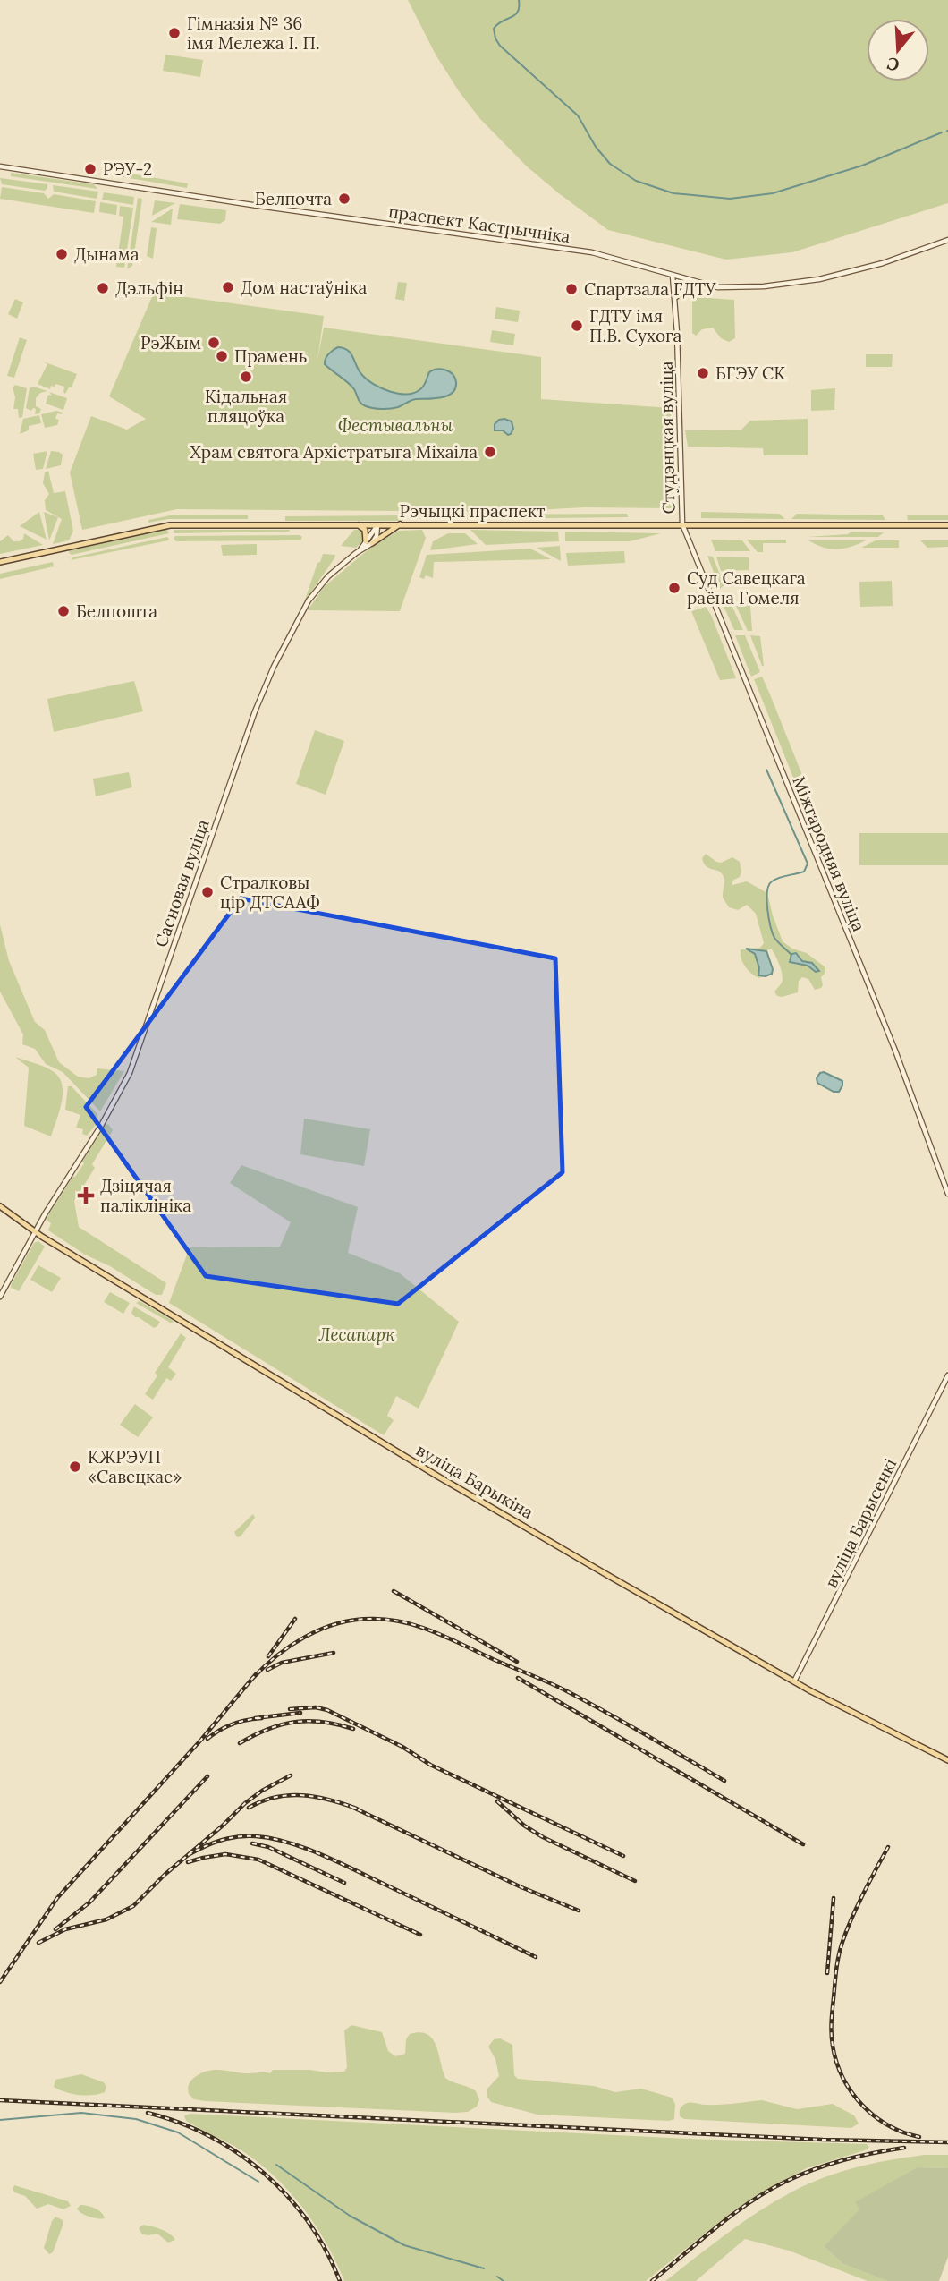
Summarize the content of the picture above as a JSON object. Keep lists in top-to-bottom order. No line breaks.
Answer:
{"streets":{"main road":["праспект Кастрычніка","Студэнцкая вуліца","Рэчыцкі праспект","Міжгародняя вуліца","Сасновая вуліца","вуліца Барыкіна","вуліца Барысенкі"]},"crossings":[["праспект Кастрычніка","Студэнцкая вуліца"],["Студэнцкая вуліца","Рэчыцкі праспект"],["Студэнцкая вуліца","Міжгародняя вуліца"],["Рэчыцкі праспект","Міжгародняя вуліца"],["Рэчыцкі праспект","Сасновая вуліца"],["Сасновая вуліца","вуліца Барыкіна"],["вуліца Барыкіна","вуліца Барысенкі"]],"parks":["Фестывальны","Лесапарк"],"places":{"other":["Гімназія № 36 імя Мележа І. П.","РЭУ-2","Белпочта","Дынама","Дом настаўніка","Дэльфін","Спартзала ГДТУ","ГДТУ імя П.В. Сухога","РэЖым","Прамень","БГЭУ СК","Кідальная пляцоўка","Храм святога Архістратыга Міхаіла","Суд Савецкага раёна Гомеля","Белпошта","Стралковы цір ДТСААФ","КЖРЭУП «Савецкае»"],"health":["Дзіцячая паліклініка"]},"north":"bottom"}
